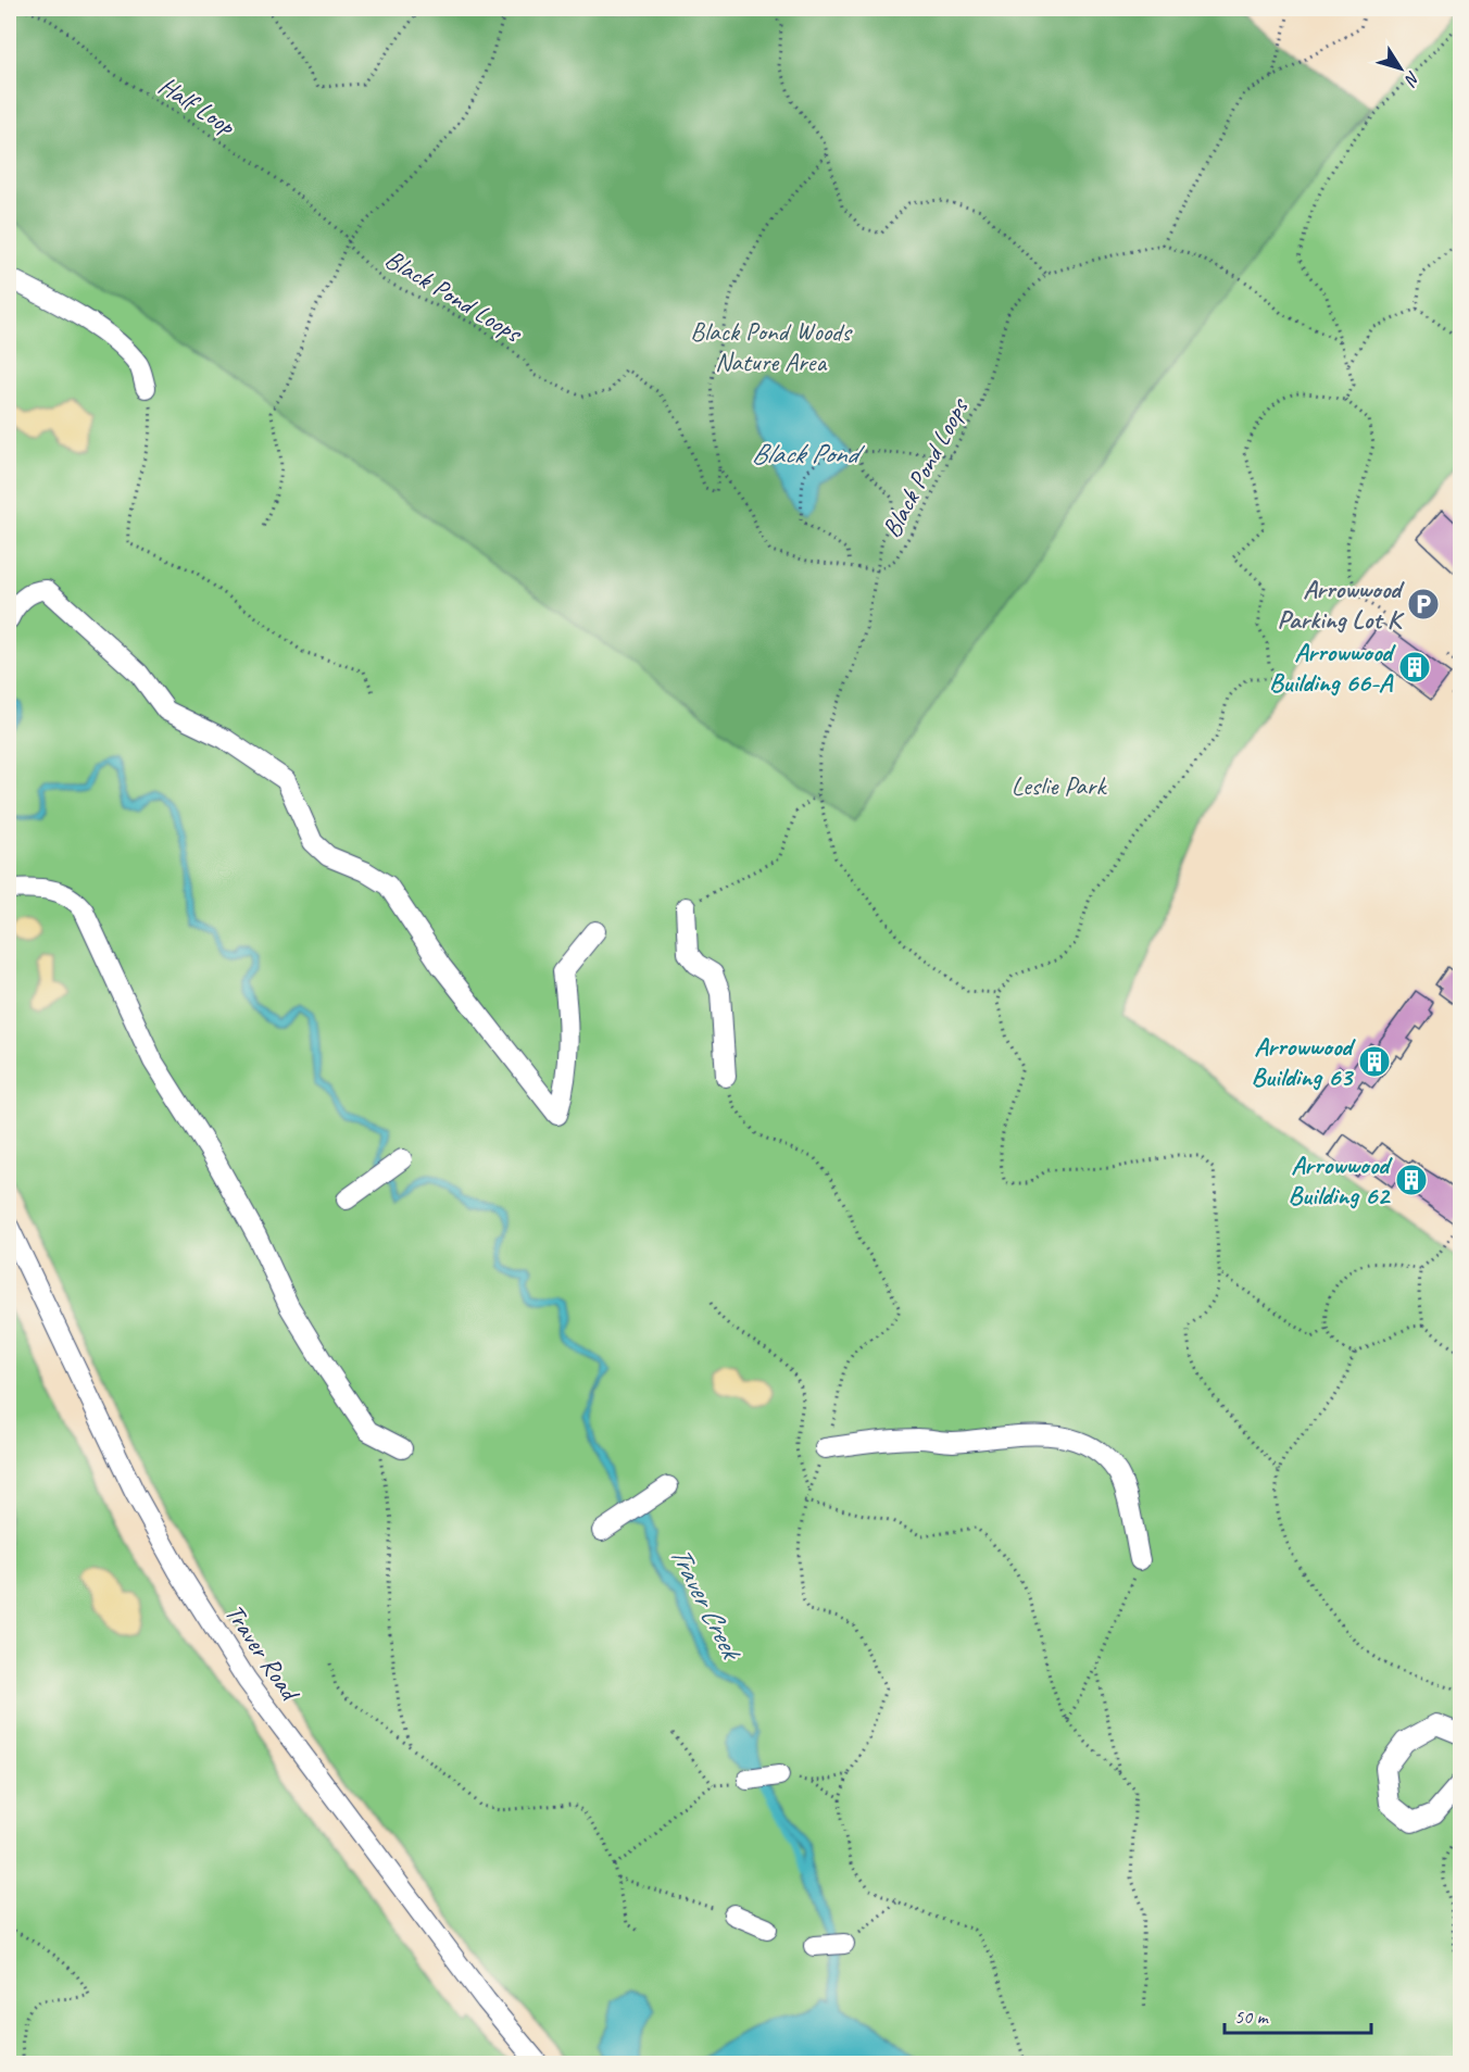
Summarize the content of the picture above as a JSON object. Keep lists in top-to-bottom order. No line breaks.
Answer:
{"streets":{"street":["Traver Road"],"path":["Half Loop","Black Pond Loops"]},"crossings":[["Half Loop","Black Pond Loops"]],"water":["Black Pond","Traver Creek"],"parks":["Black Pond Woods Nature Area","Leslie Park"],"places":{"parking":["Arrowwood Parking Lot K"],"building":["Arrowwood Building 66-A","Arrowwood Building 63","Arrowwood Building 62"]},"scale_bar":"50 m","north":"bottom right"}
